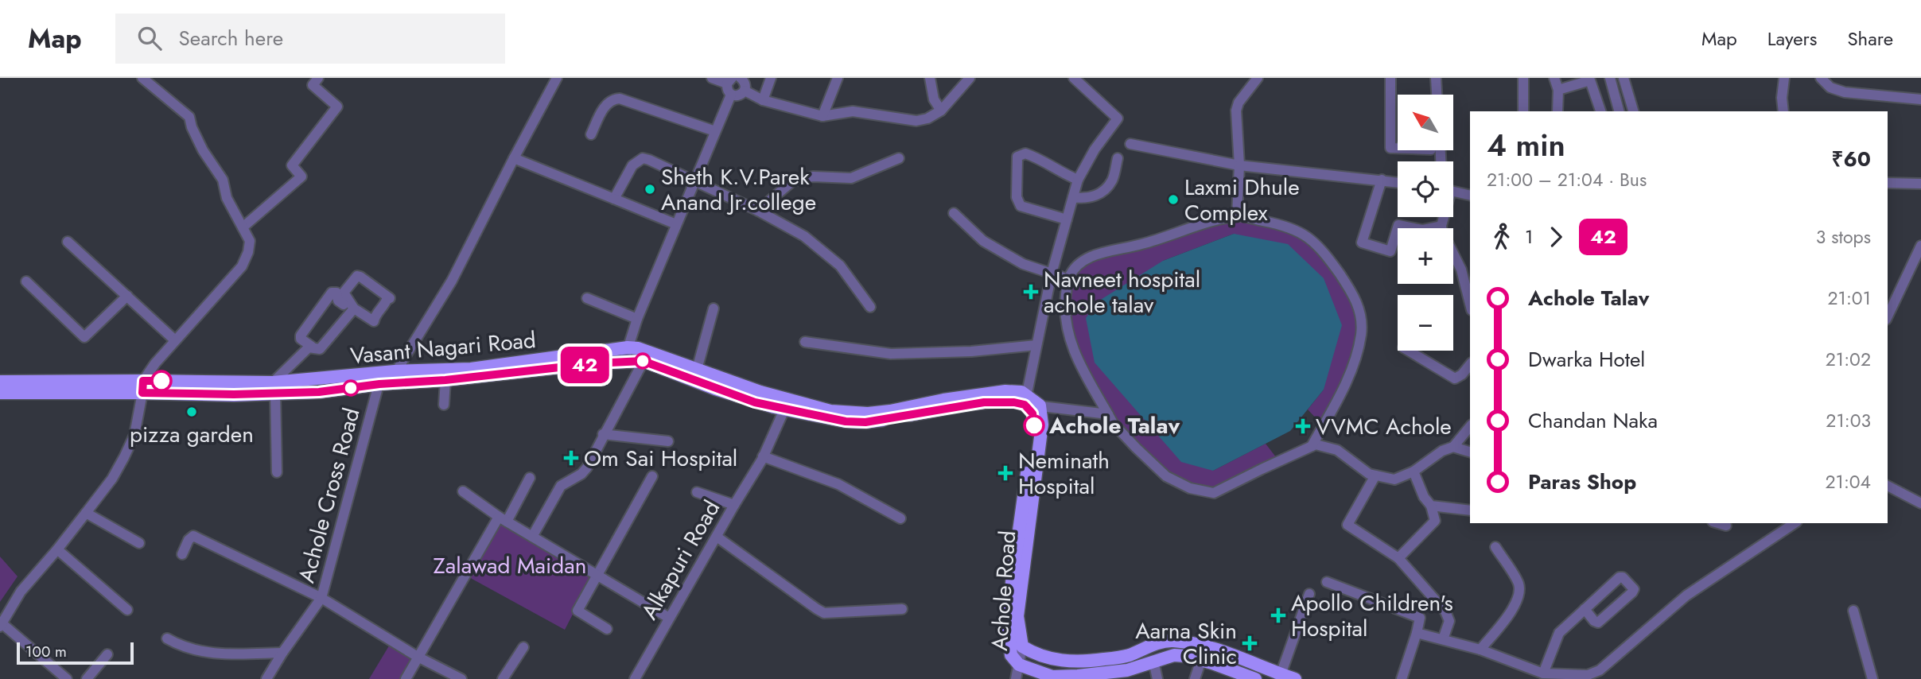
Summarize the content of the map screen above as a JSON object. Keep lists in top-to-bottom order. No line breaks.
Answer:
{"streets":{"main road":["Vasant Nagari Road","Achole Road"],"street":["Achole Cross Road","Alkapuri Road"]},"crossings":[["Vasant Nagari Road","Achole Cross Road"],["Vasant Nagari Road","Alkapuri Road"],["Vasant Nagari Road","Achole Road"]],"parks":["Zalawad Maidan"],"places":{"other":["Sheth K.V.Parek Anand Jr.college","Laxmi Dhule Complex","pizza garden","Achole Talav"],"health":["Navneet hospital achole talav","VVMC Achole","Om Sai Hospital","Neminath Hospital","Apollo Children's Hospital","Aarna Skin Clinic"]},"lines":["bus line 42"],"scale_bar":"100 m","north":"top left","page":{"header":"Map","search":"Search here","nav":["Map","Layers","Share"],"on_map":"42","map_buttons":["+","−"],"heading":["4 min","21:00 – 21:04 · Bus","₹60"],"legs":["1","42","3 stops"],"list":[{"name":"Achole Talav","value":"21:01"},{"name":"Dwarka Hotel","value":"21:02"},{"name":"Chandan Naka","value":"21:03"},{"name":"Paras Shop","value":"21:04"}],"scale":"100 m"}}
